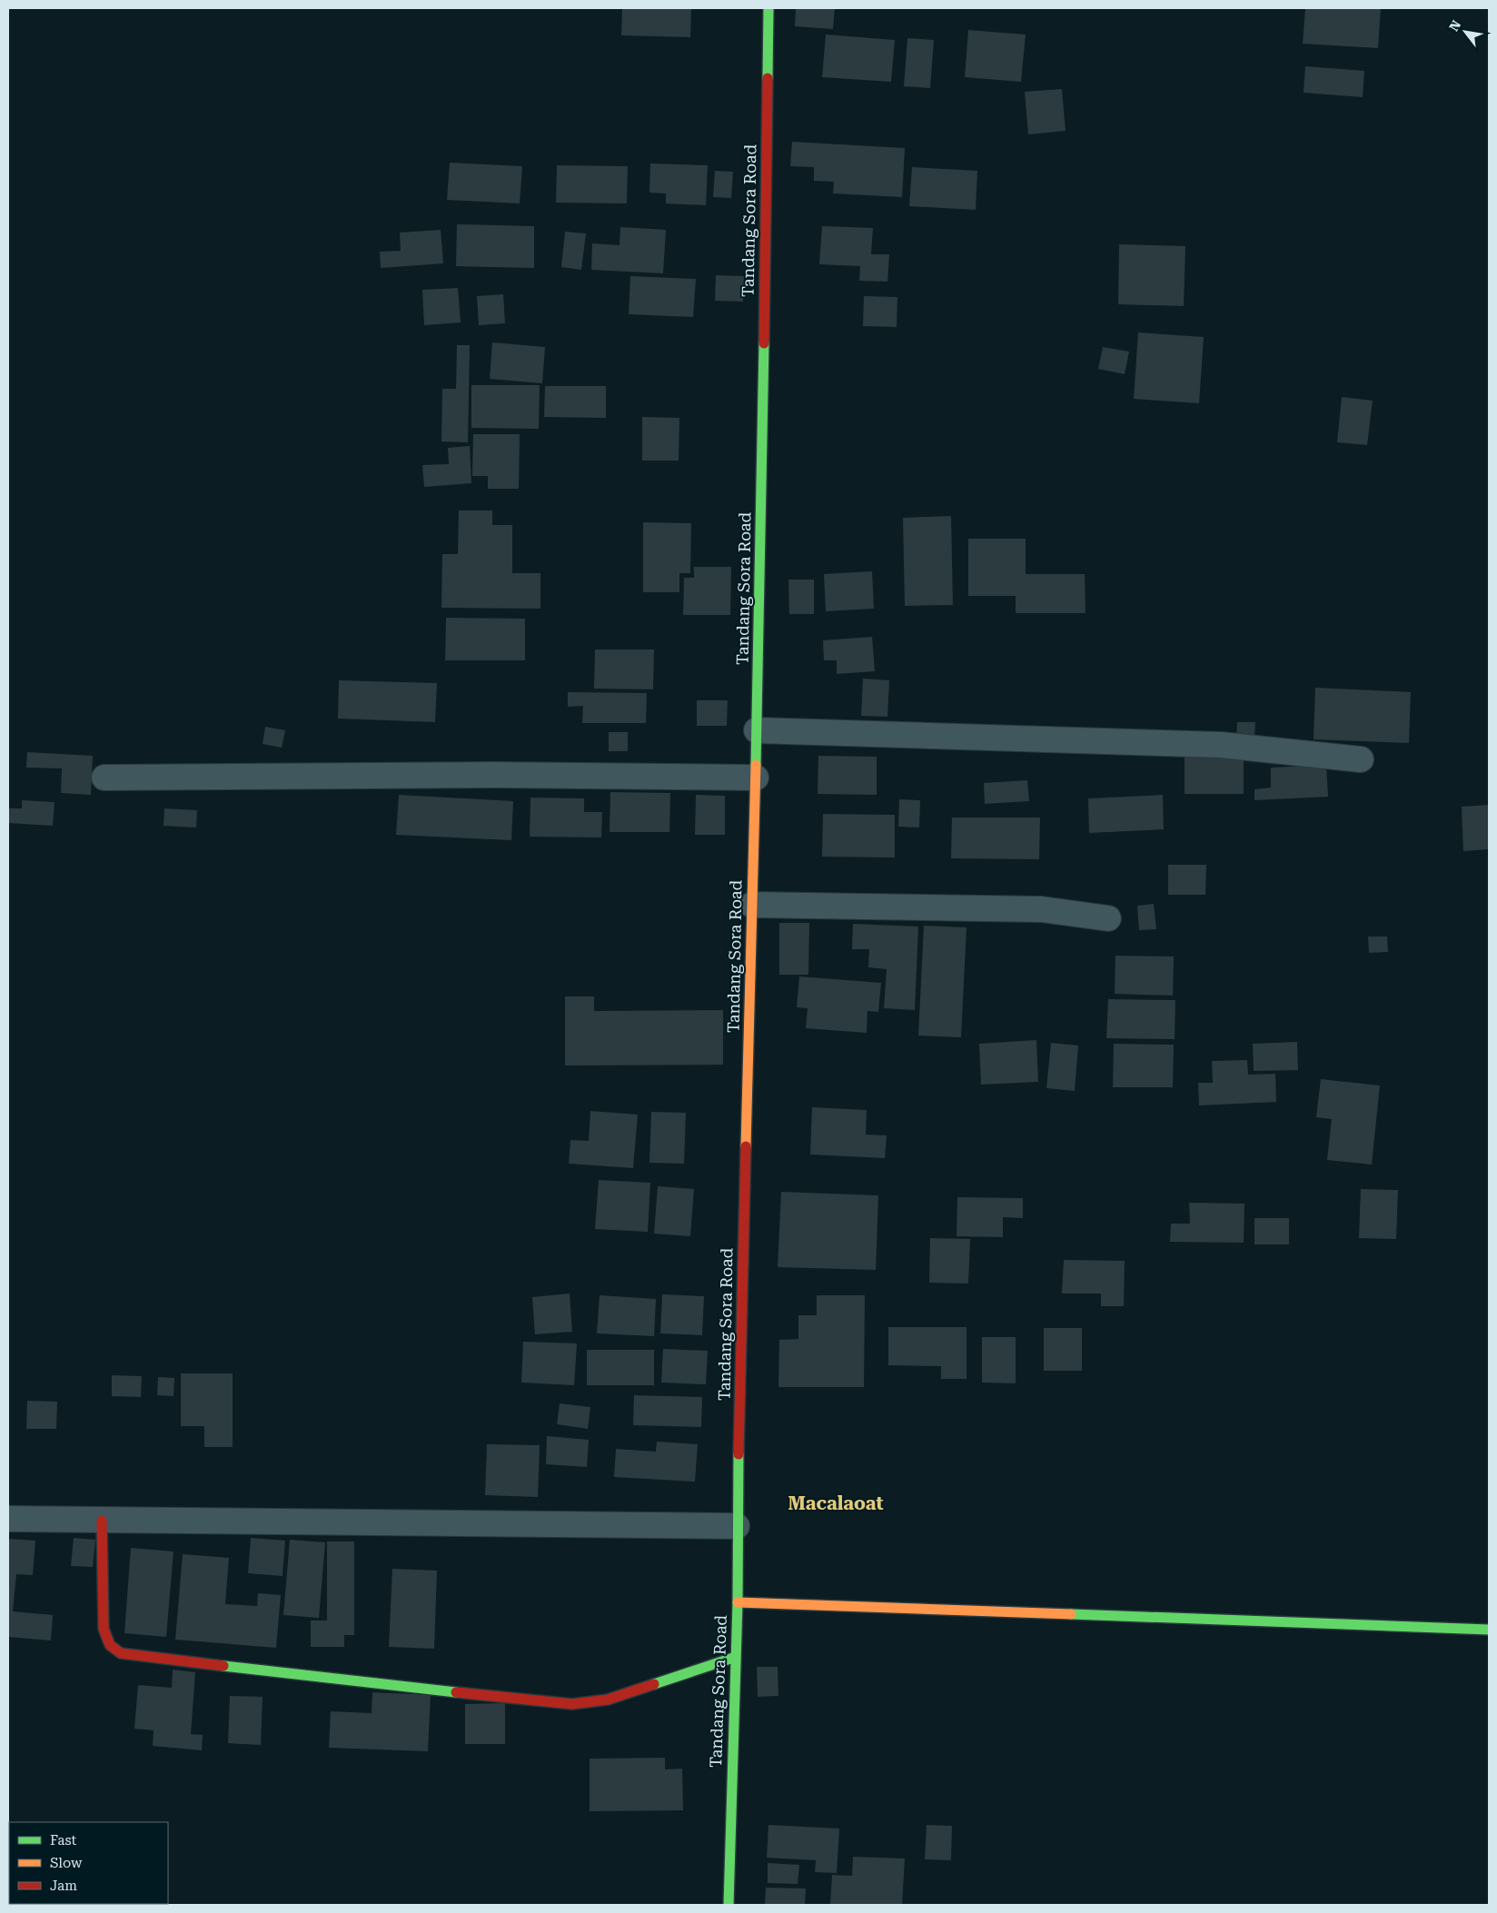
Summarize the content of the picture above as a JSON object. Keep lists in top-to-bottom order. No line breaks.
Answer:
{"streets":{"street":["Tandang Sora Road"]},"districts":["Macalaoat"],"legend":["Fast","Slow","Jam"],"north":"top left"}
